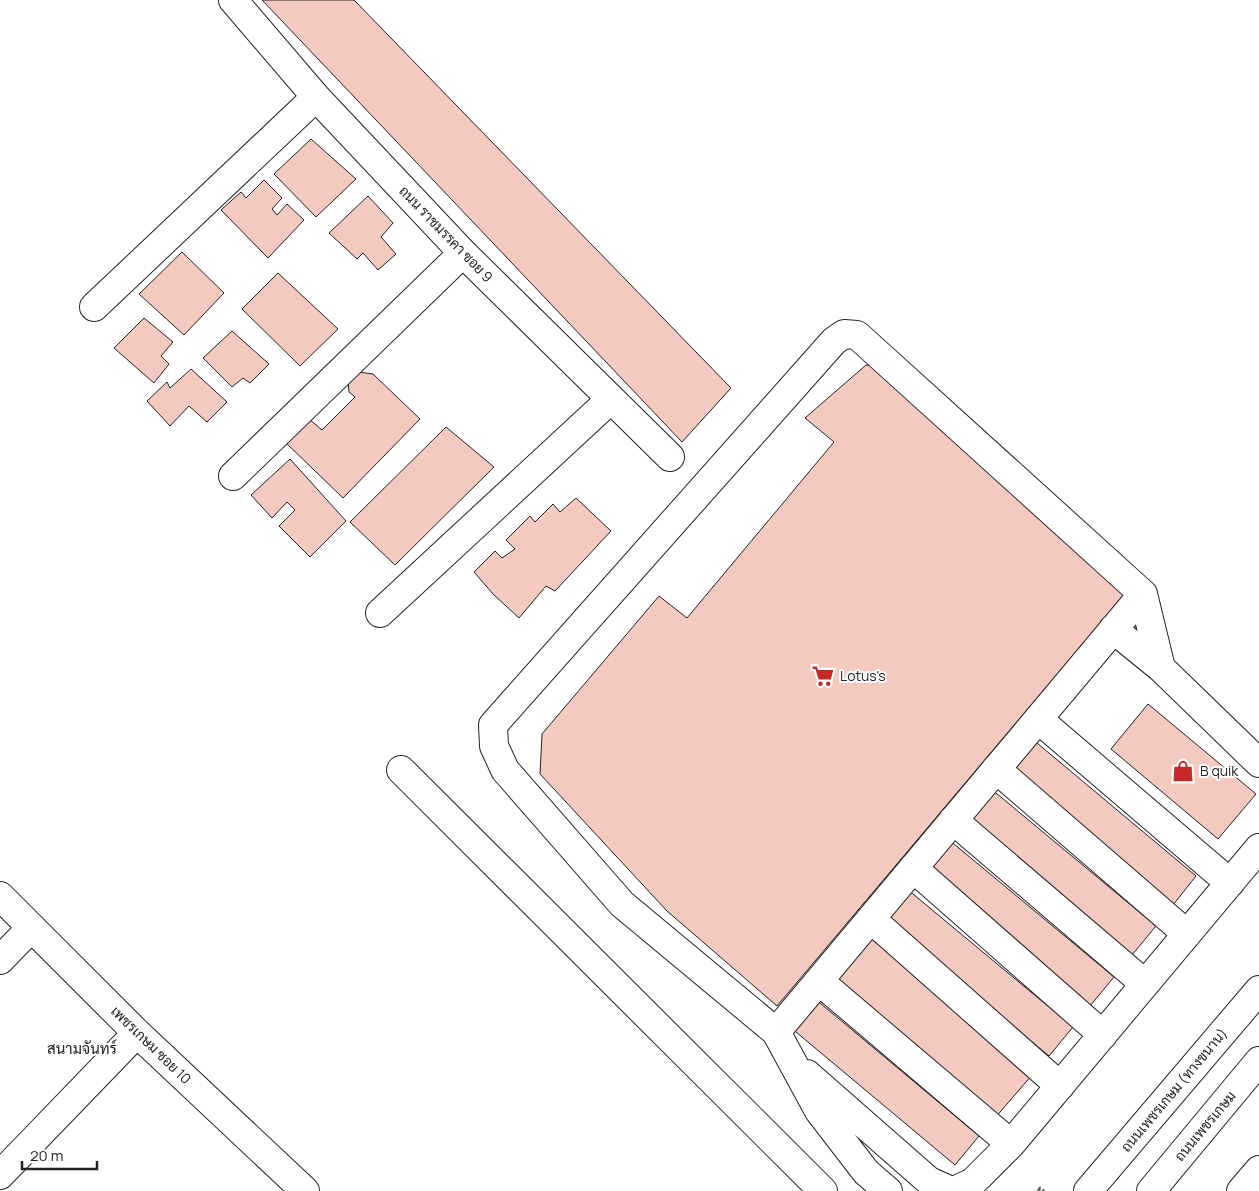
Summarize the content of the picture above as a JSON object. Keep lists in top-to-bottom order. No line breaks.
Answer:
{"streets":{"main road":["ถนน ราชมรรคา ซอย 9","เพชรเกษม ซอย 10","ถนนเพชรเกษม (ทางขนาน)","ถนนเพชรเกษม"]},"districts":["สนามจันทร์"],"places":{"supermarket":["Lotus's"],"shop":["B quik"]},"scale_bar":"20 m"}
